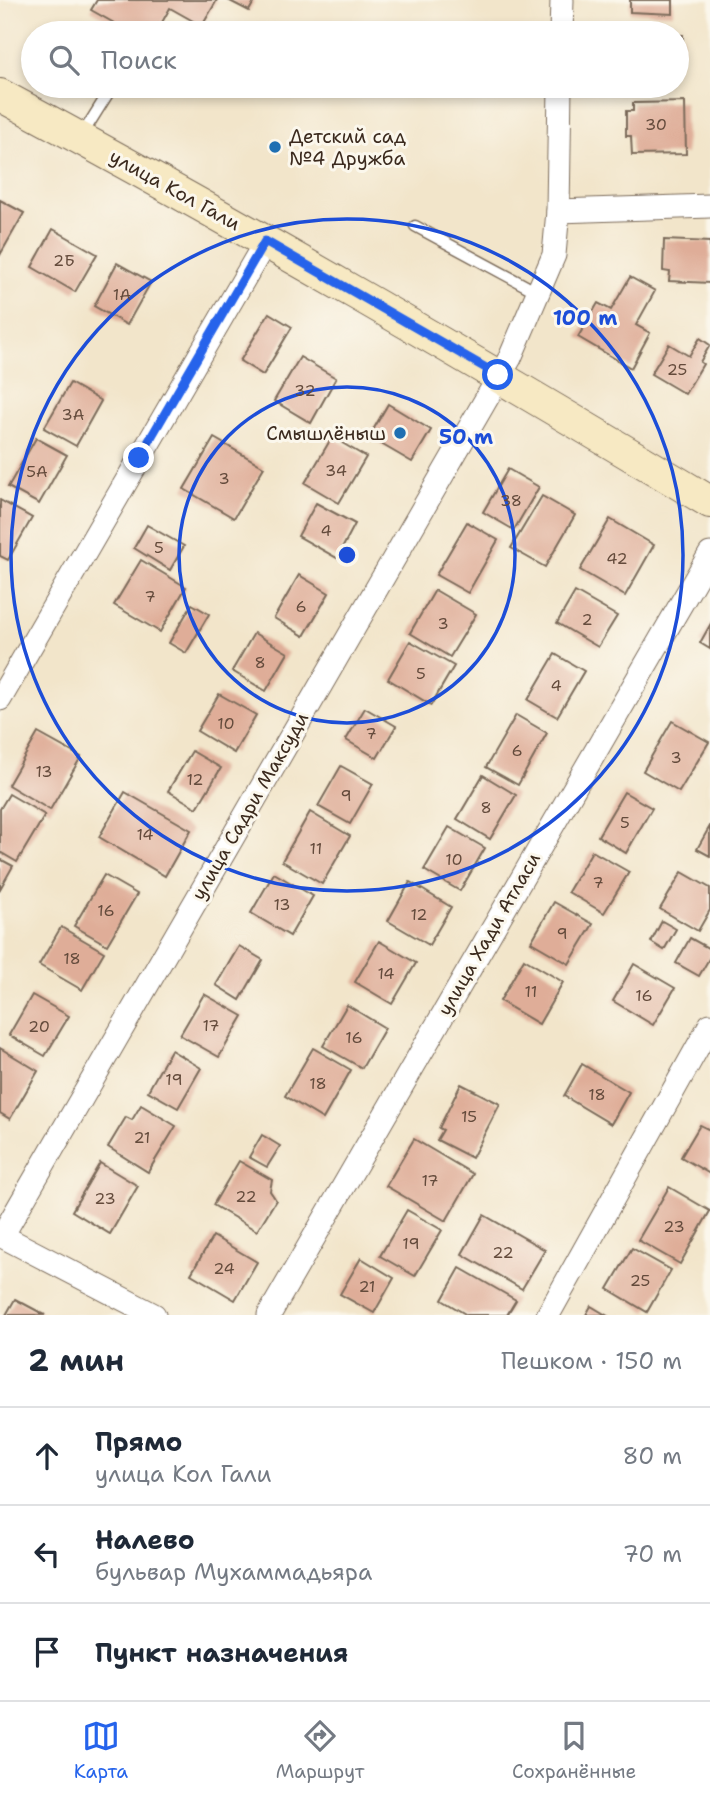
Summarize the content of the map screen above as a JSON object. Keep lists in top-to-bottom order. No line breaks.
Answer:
{"streets":{"street":["улица Кол Гали","улица Садри Максуди","улица Хади Атласи"]},"crossings":[["улица Кол Гали","улица Садри Максуди"]],"places":["Детский сад №4 Дружба","Смышлёныш"],"house_numbers":["30","2Б","1А","25","32","3А","34","5А","3","38","4","5","42","7","6","2","3","8","5","4","10","7","6","3","13","12","9","8","5","14","11","10","7","13","16","12","9","18","14","11","16","17","20","16","19","18","18","15","21","17","22","23","23","19","22","24","25","21"],"page":{"search":"Поиск","heading":["2 мин","Пешком · 150 m"],"list":[["Прямо","улица Кол Гали","80 m"],["Налево","бульвар Мухаммадьяра","70 m"],"Пункт назначения"],"nav":["Карта","Маршрут","Сохранённые"]},"rings":["100 m","50 m"]}
